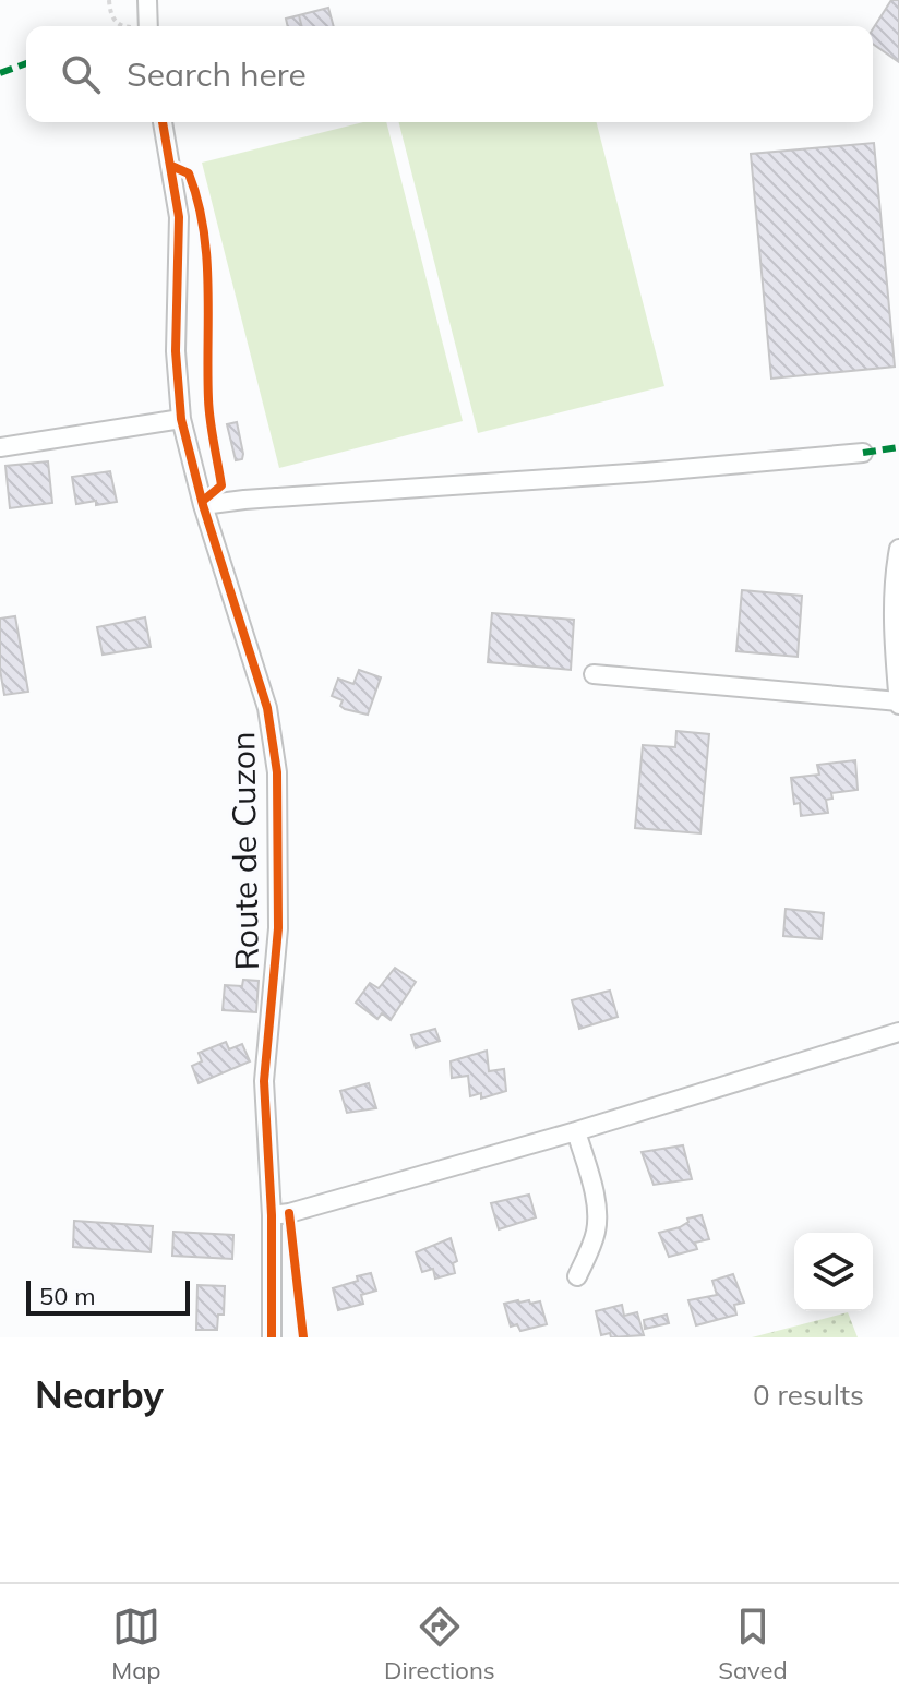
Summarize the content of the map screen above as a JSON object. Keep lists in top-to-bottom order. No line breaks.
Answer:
{"streets":{"street":["Route de Cuzon"]},"scale_bar":"50 m","page":{"search":"Search here","scale":"50 m","heading":["Nearby","0 results"],"nav":["Map","Directions","Saved"]}}
